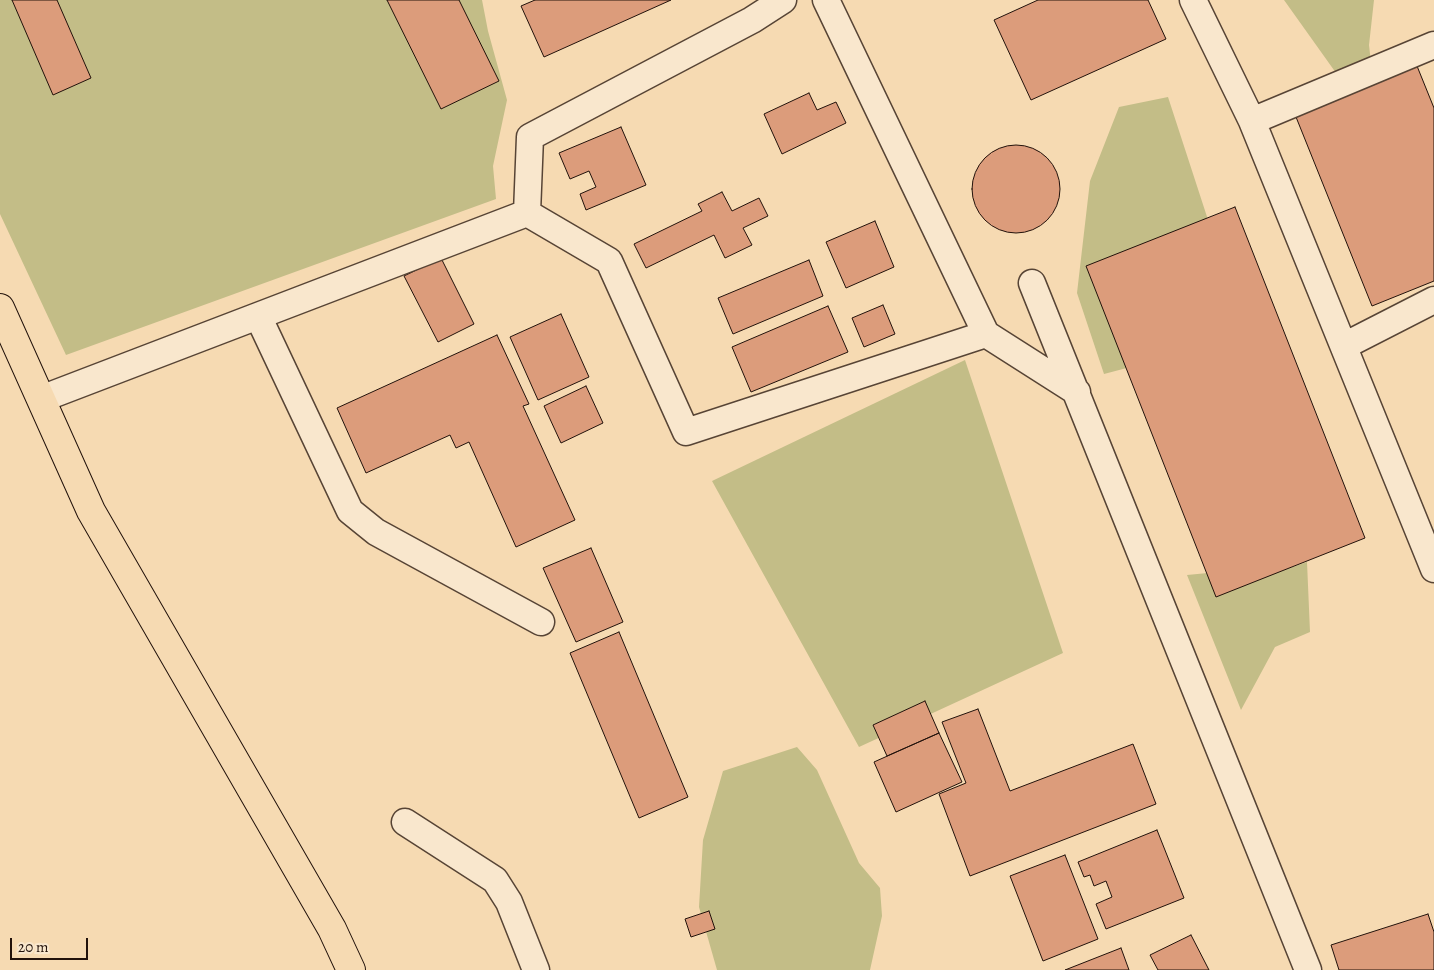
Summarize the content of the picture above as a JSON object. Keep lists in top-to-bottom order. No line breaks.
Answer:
{"scale_bar":"20 m"}
